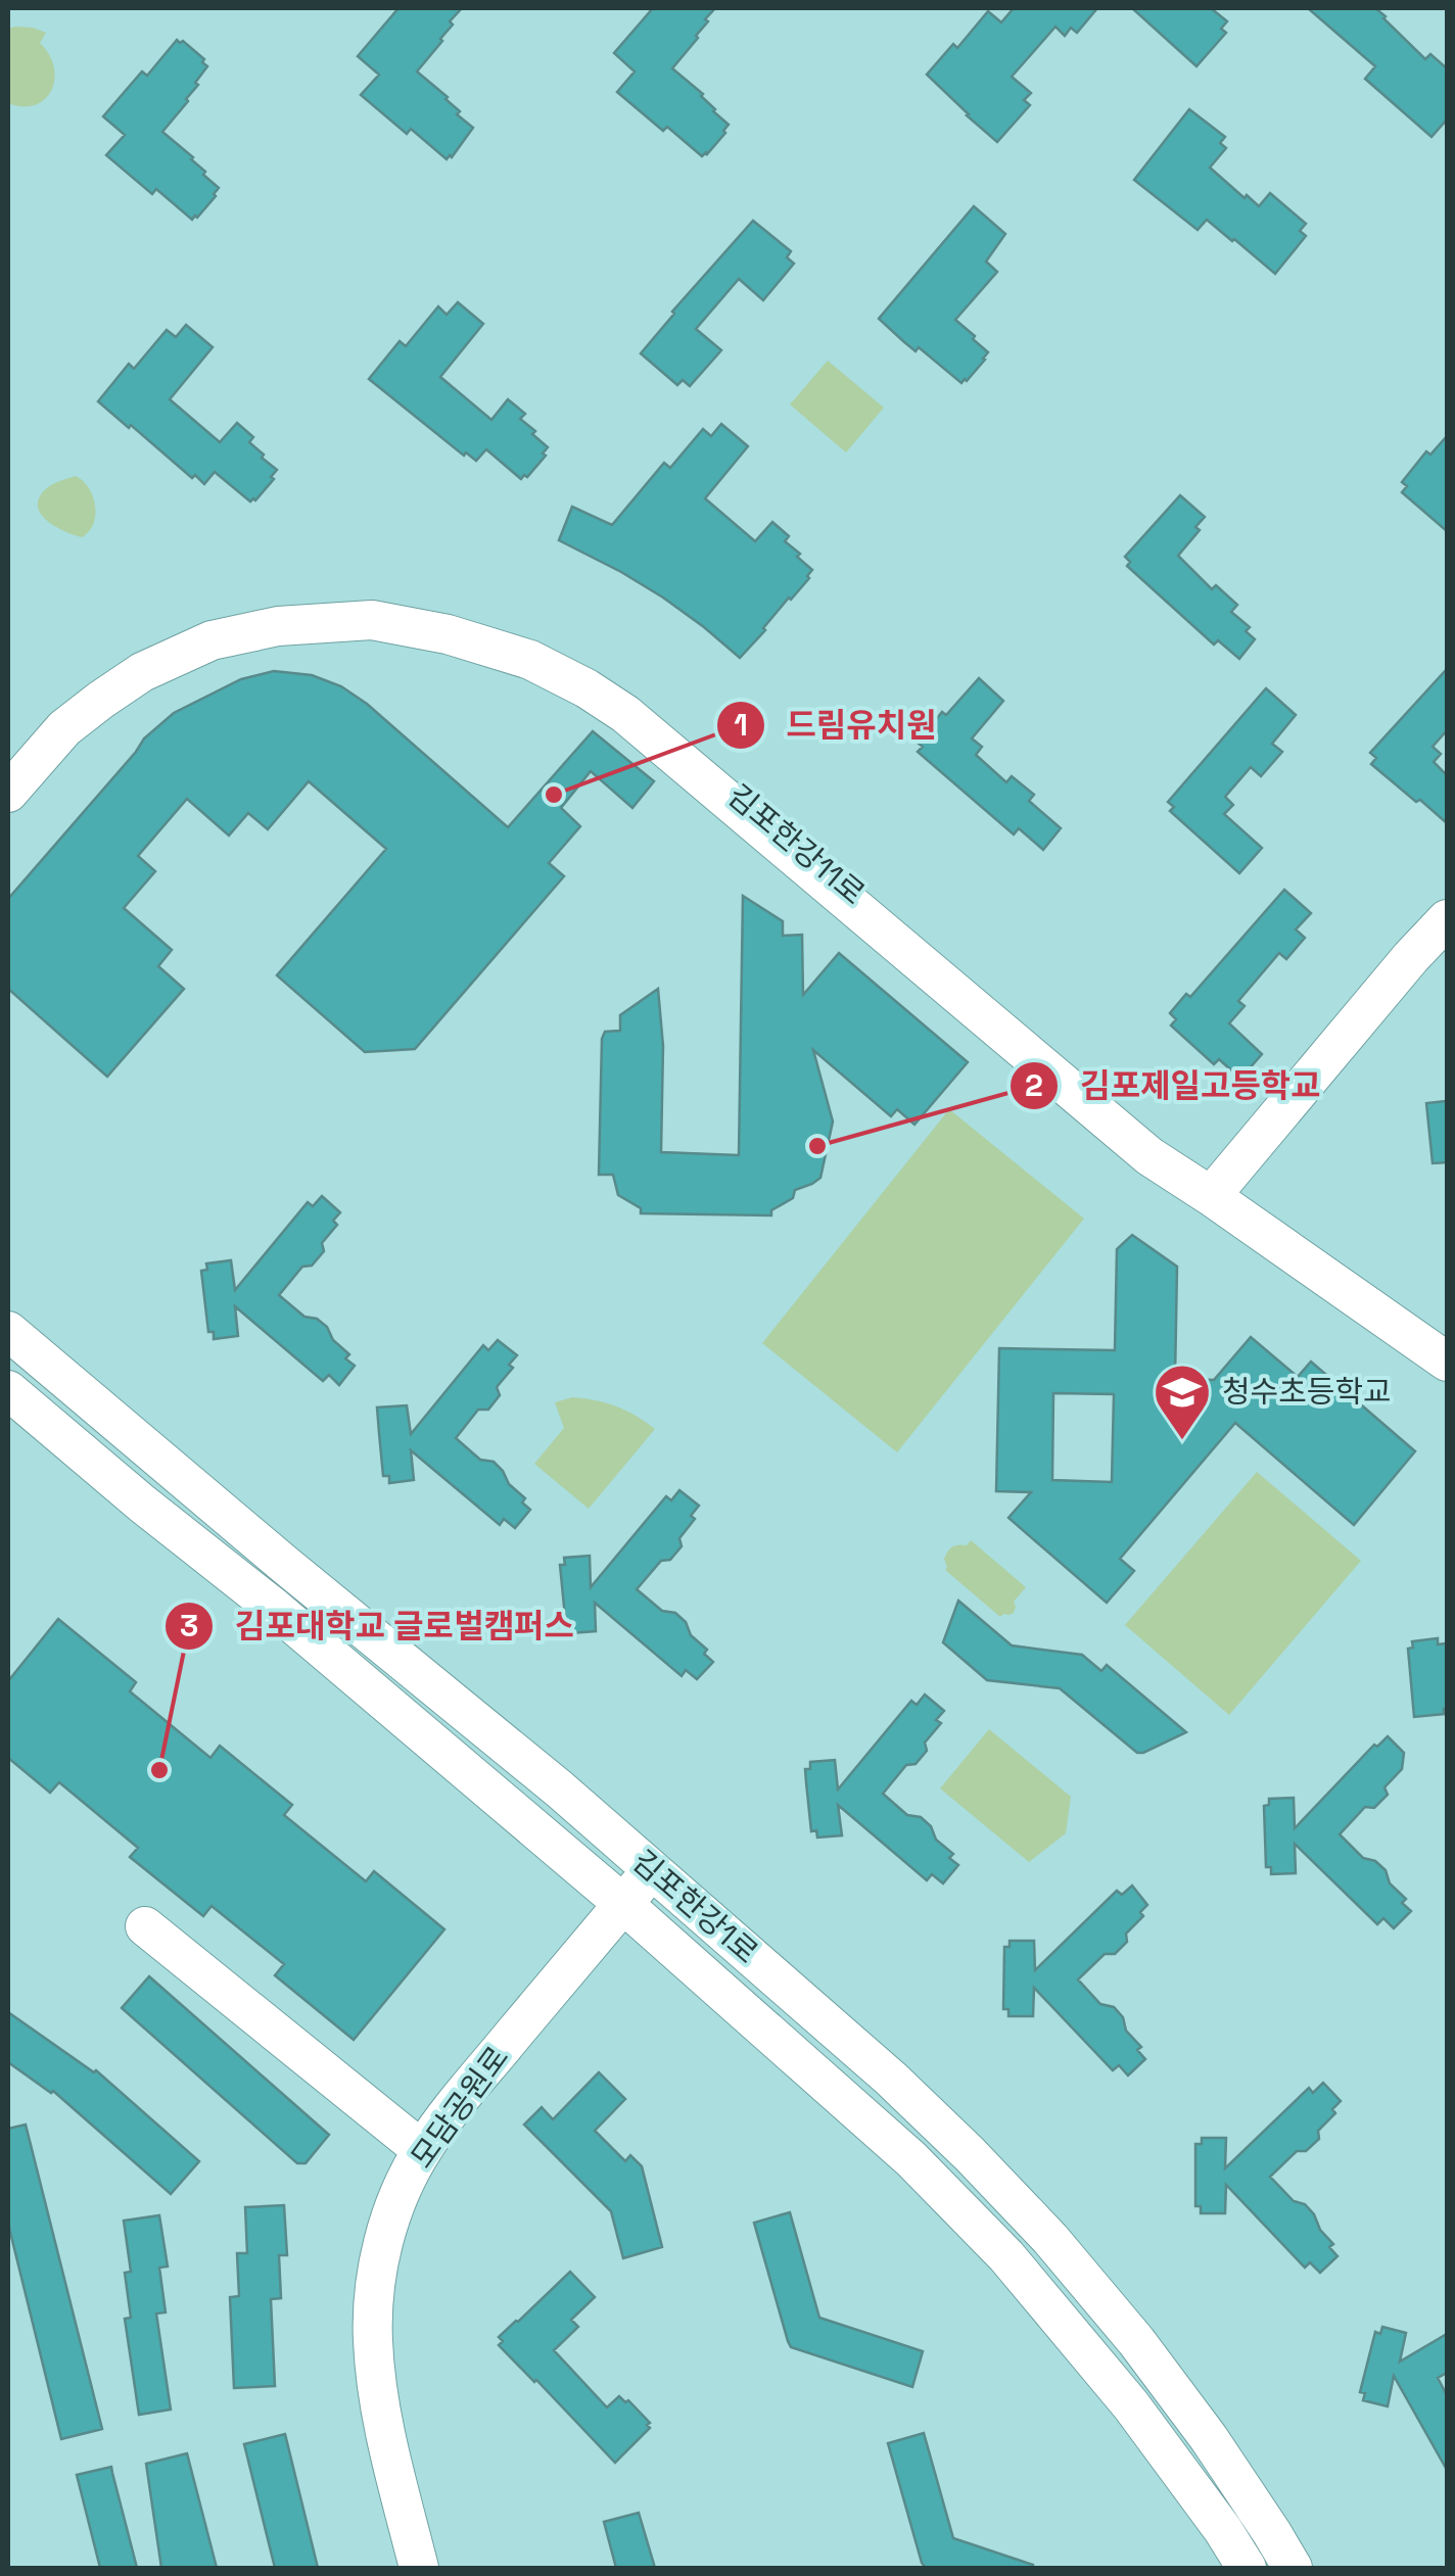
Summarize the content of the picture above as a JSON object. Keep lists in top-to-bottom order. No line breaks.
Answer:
{"streets":{"street":["김포한강11로","김포한강1로","모담공원로"]},"crossings":[["김포한강1로","모담공원로"]],"places":{"other":["드림유치원","김포제일고등학교","김포대학교 글로벌캠퍼스"],"school or university":["청수초등학교"]}}
